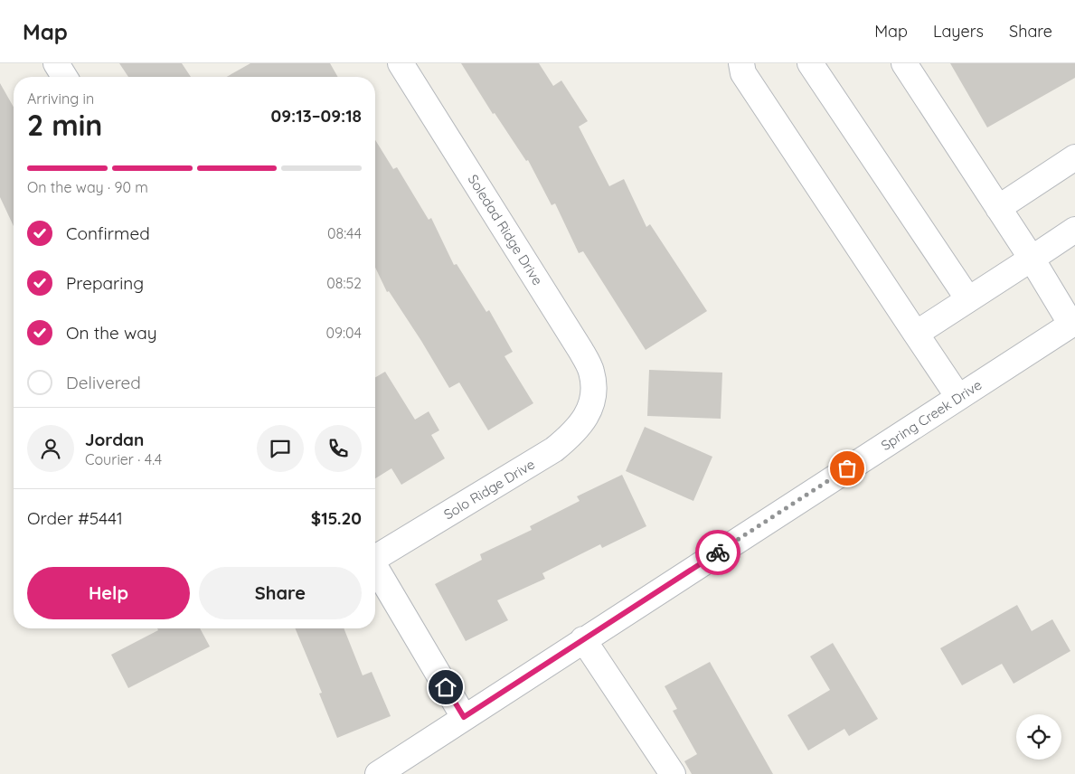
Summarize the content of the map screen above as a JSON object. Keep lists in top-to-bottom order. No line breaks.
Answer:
{"streets":{"street":["Soledad Ridge Drive","Spring Creek Drive","Solo Ridge Drive"]},"crossings":[["Soledad Ridge Drive","Solo Ridge Drive"]],"page":{"header":"Map","nav":["Map","Layers","Share"],"heading":["2 min","Arriving in","09:13–09:18"],"panel":["Jordan","Courier · 4.4","Order #5441","$15.20"],"bar":"On the way · 90 m","list":[["Confirmed","08:44"],["Preparing","08:52"],["On the way","09:04"],"Delivered"],"buttons":["Help","Share"]}}
